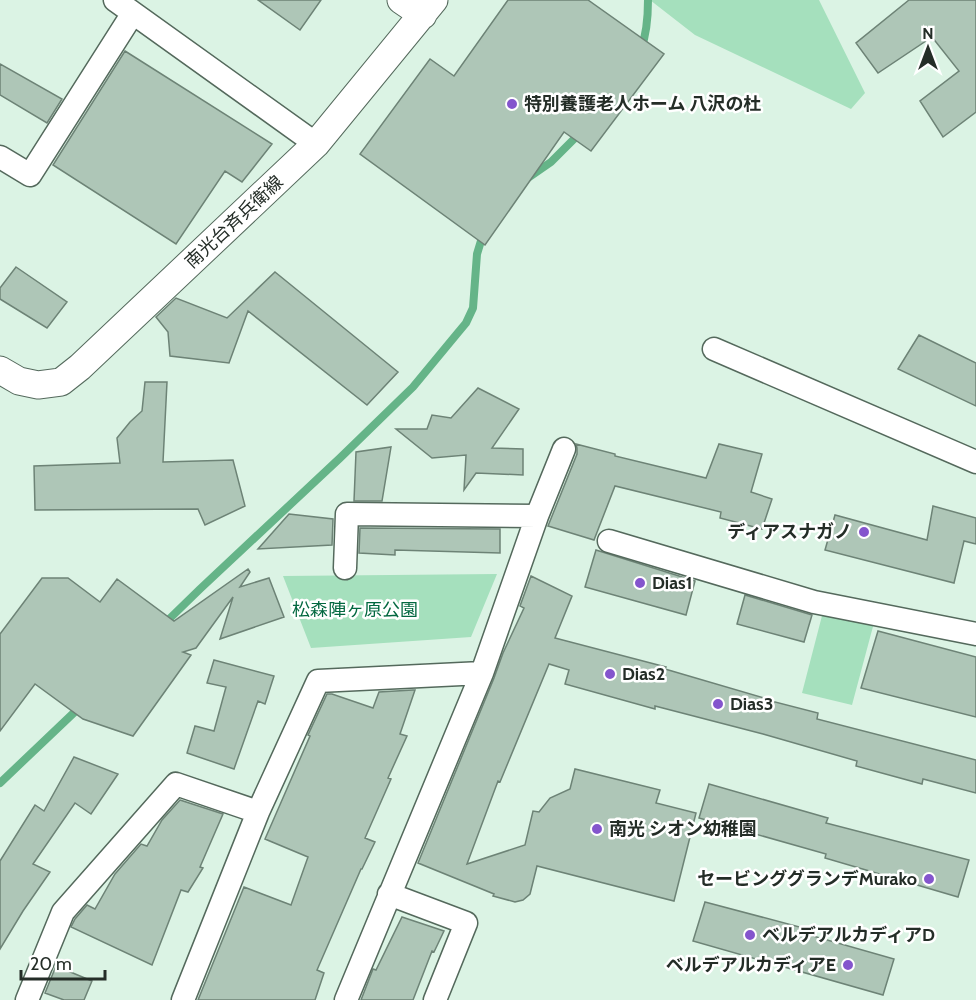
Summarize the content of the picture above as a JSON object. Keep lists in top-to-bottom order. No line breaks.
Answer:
{"streets":{"street":["南光台斉兵衛線"]},"parks":["松森陣ヶ原公園"],"places":["特別養護老人ホーム 八沢の杜","ディアスナガノ","Dias1","Dias2","Dias3","南光 シオン幼稚園","セービンググランデMurako","ベルデアルカディアD","ベルデアルカディアE"],"scale_bar":"20 m","north":"top"}
